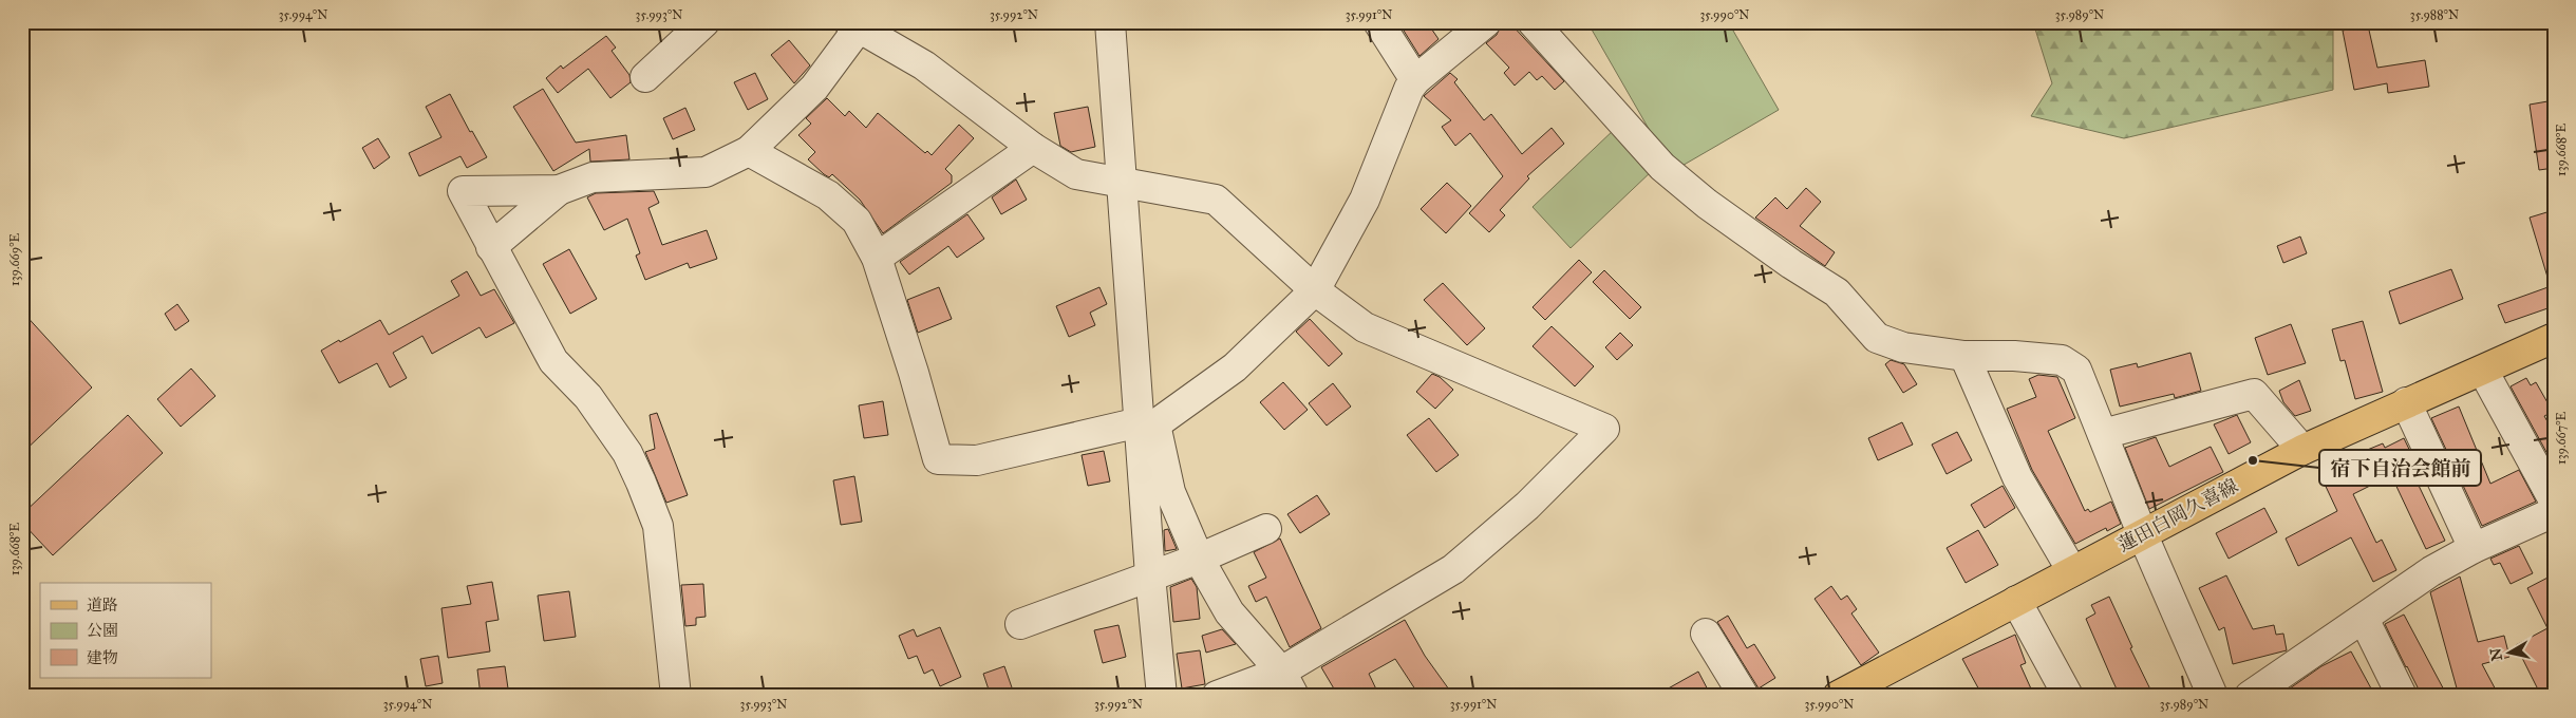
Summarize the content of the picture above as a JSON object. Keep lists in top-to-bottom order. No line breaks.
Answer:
{"streets":{"main road":["蓮田白岡久喜線"]},"places":["宿下自治会館前"],"legend":["道路","公園","建物"],"north":"left","coordinates":["35.994°N","35.993°N","35.992°N","35.991°N","35.990°N","35.989°N","35.988°N","139.668°E","139.669°E","139.667°E"]}
